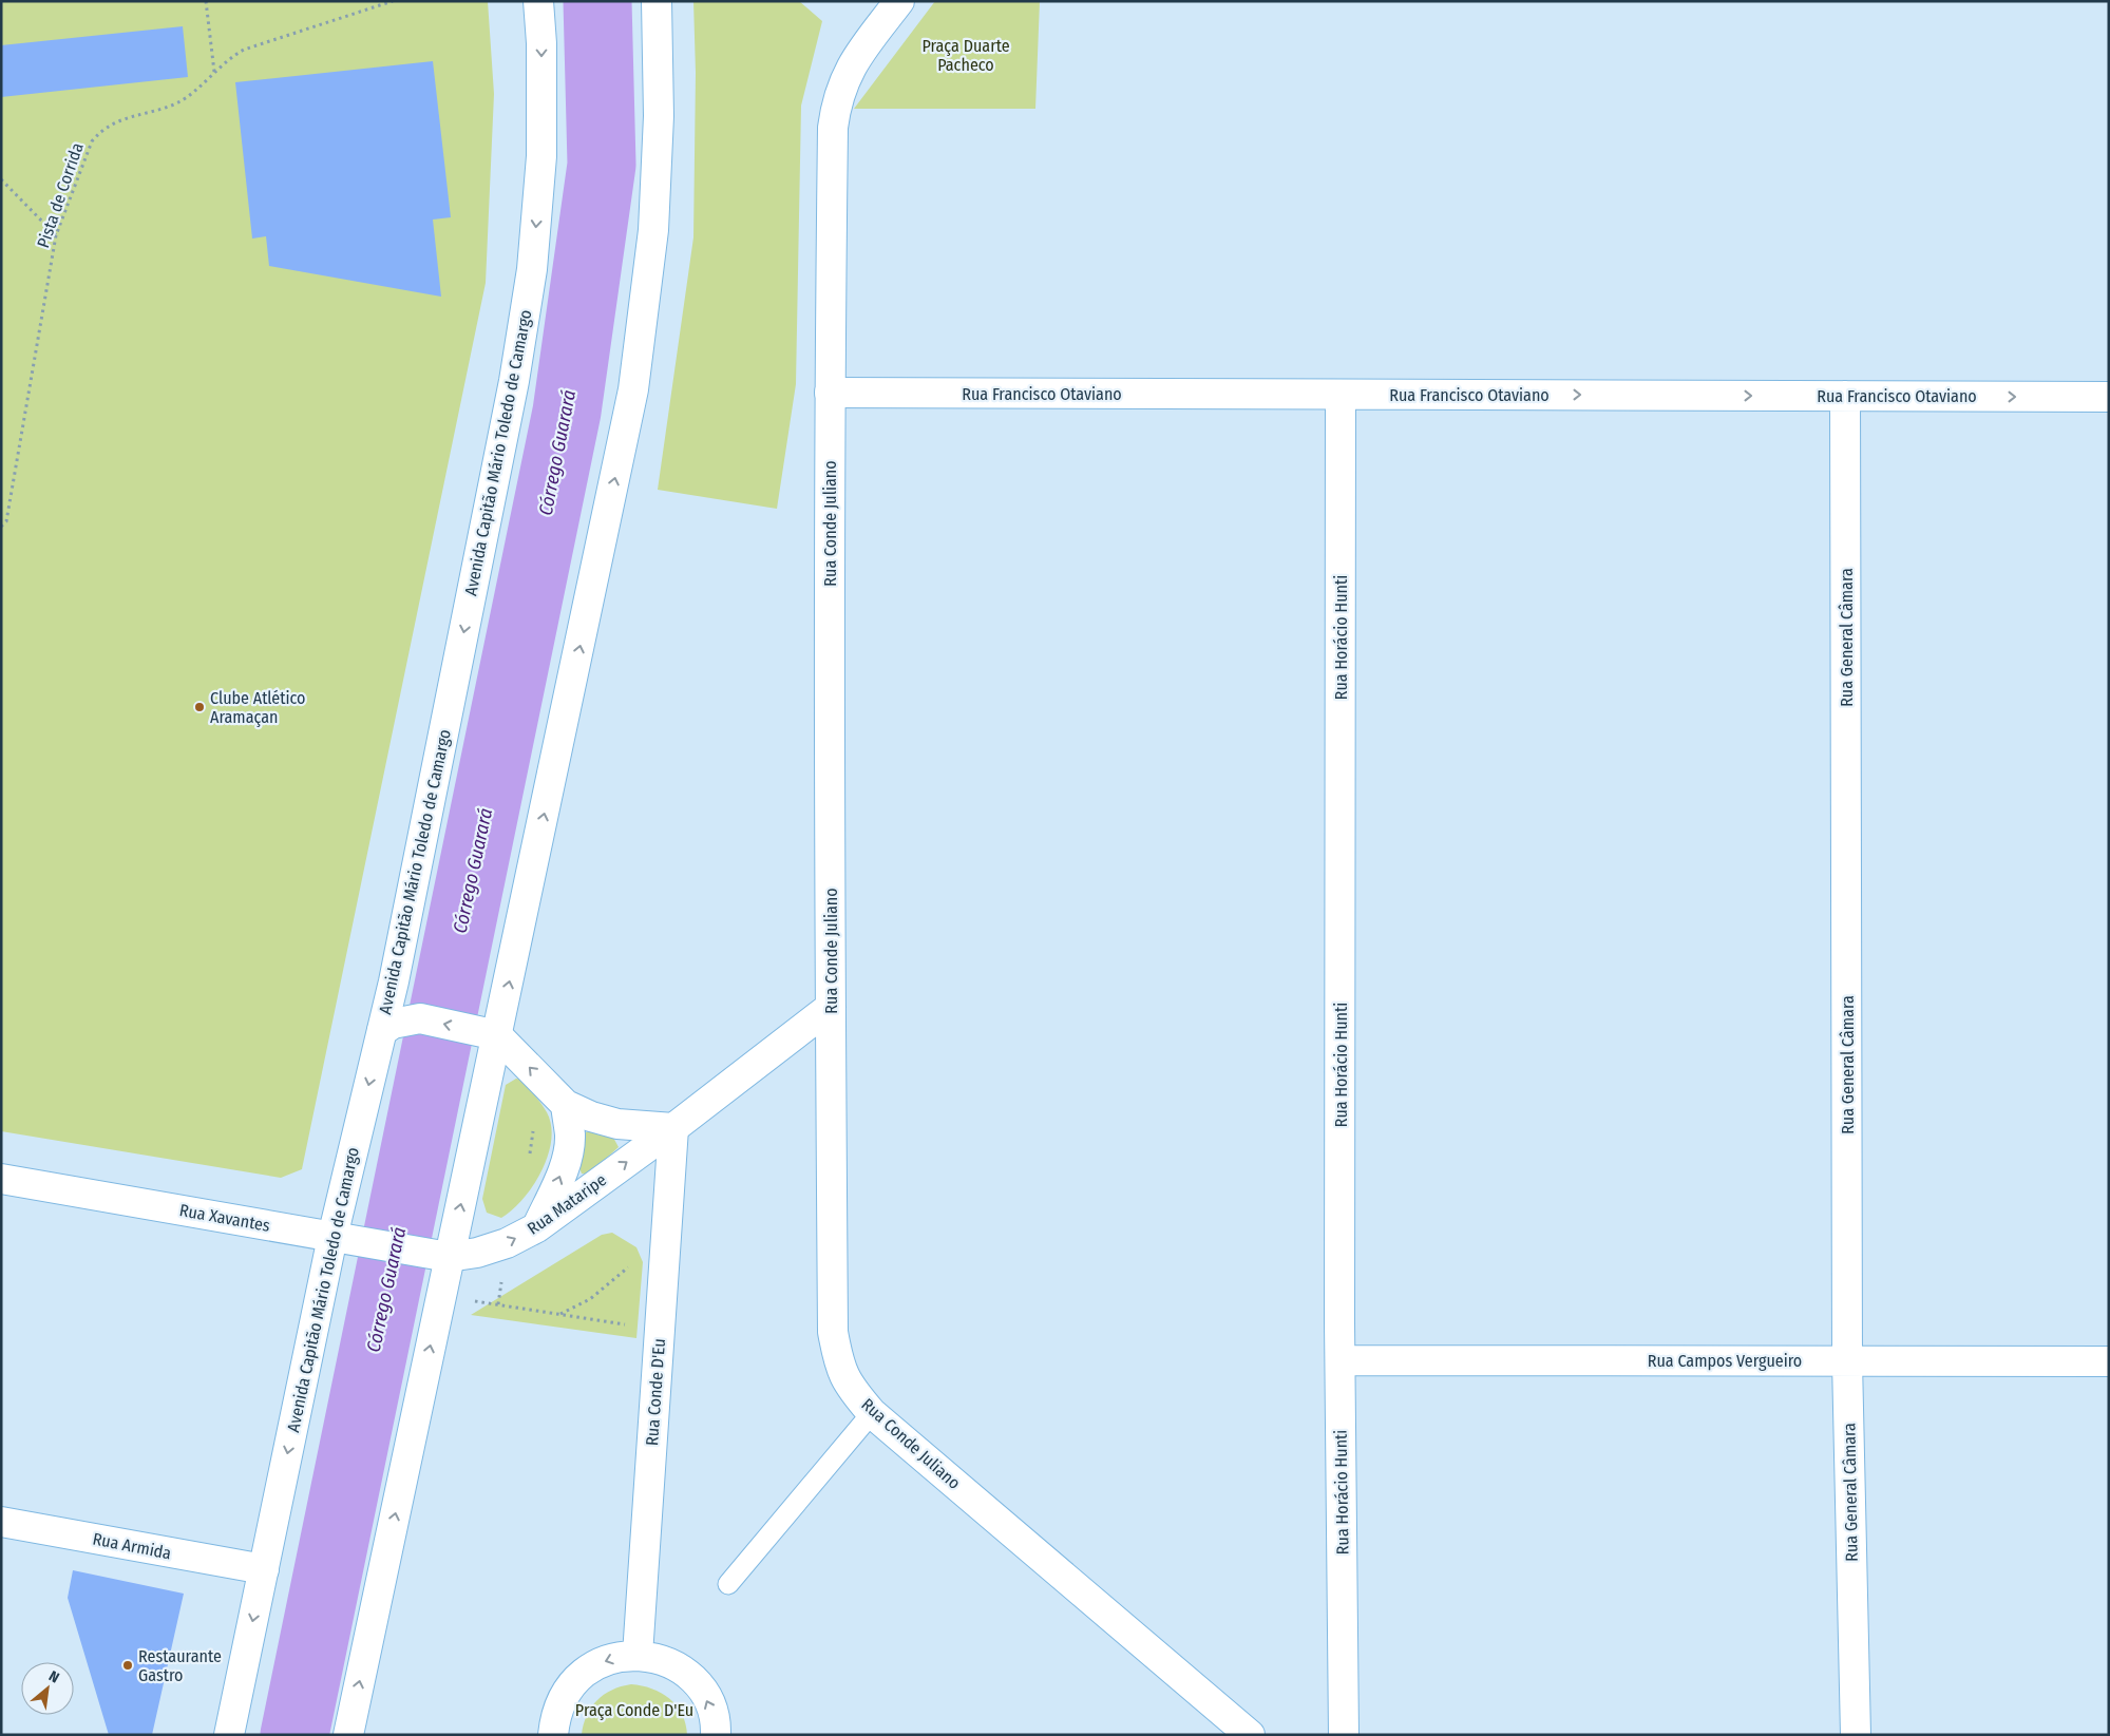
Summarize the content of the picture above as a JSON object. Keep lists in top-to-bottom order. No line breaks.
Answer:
{"streets":{"street":["Rua Francisco Otaviano","Avenida Capitão Mário Toledo de Camargo","Rua Conde Juliano","Rua Horácio Hunti","Rua General Câmara","Rua Mataripe","Rua Xavantes","Rua Campos Vergueiro","Rua Conde D'Eu","Rua Armida"],"path":["Pista de Corrida"]},"crossings":[["Rua Francisco Otaviano","Rua Conde Juliano"],["Rua Francisco Otaviano","Rua Horácio Hunti"],["Rua Francisco Otaviano","Rua General Câmara"],["Avenida Capitão Mário Toledo de Camargo","Rua Xavantes"],["Avenida Capitão Mário Toledo de Camargo","Rua Armida"],["Rua Conde Juliano","Rua Mataripe"],["Rua Horácio Hunti","Rua Campos Vergueiro"],["Rua General Câmara","Rua Campos Vergueiro"],["Rua Mataripe","Rua Xavantes"],["Rua Mataripe","Rua Conde D'Eu"]],"one_way":["Rua Francisco Otaviano","Rua Mataripe"],"water":["Córrego Guarará"],"parks":["Praça Duarte Pacheco","Praça Conde D'Eu"],"places":["Clube Atlético Aramaçan","Restaurante Gastro"],"north":"top right"}
